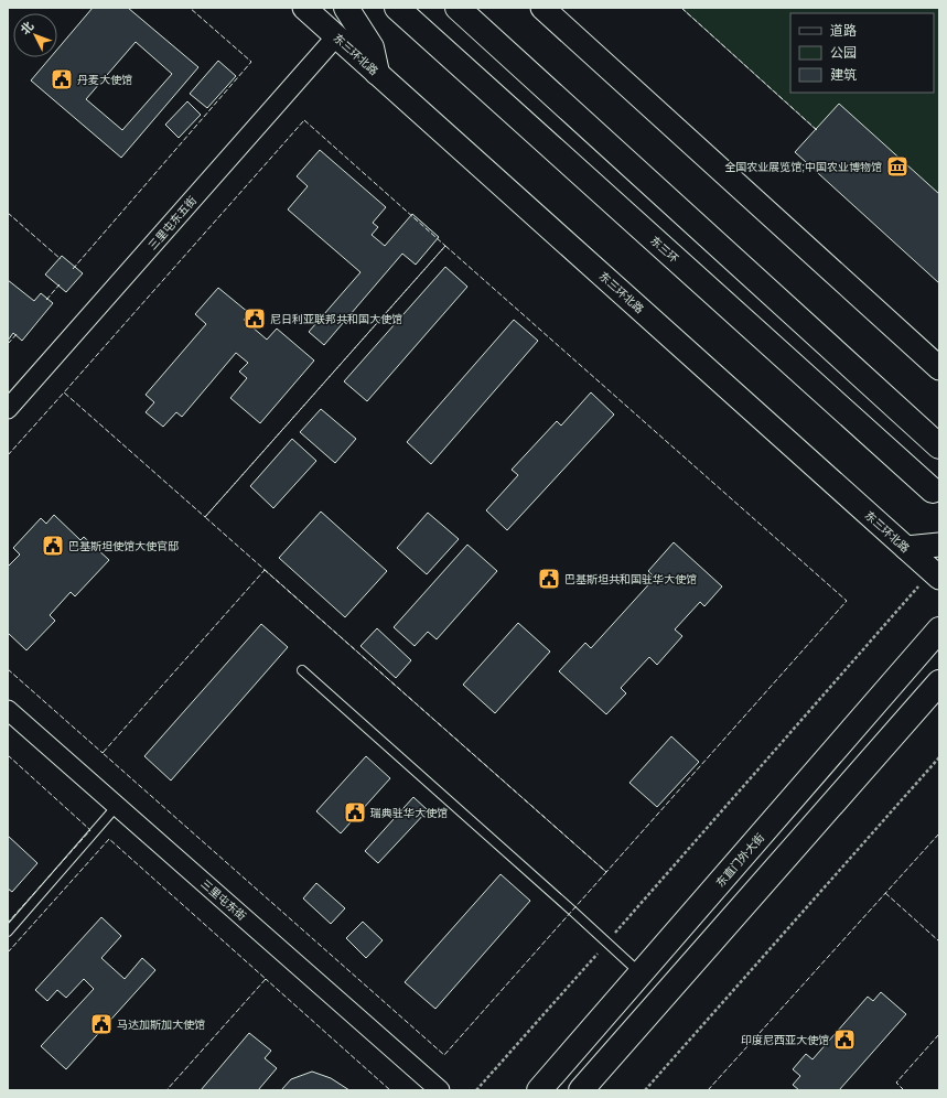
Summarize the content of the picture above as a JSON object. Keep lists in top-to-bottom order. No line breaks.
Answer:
{"streets":{"main road":["东三环","东直门外大街"],"street":["东三环北路","三里屯东五街","三里屯东街"]},"crossings":[["东三环北路","三里屯东五街"]],"places":{"public building":["丹麦大使馆","尼日利亚联邦共和国大使馆","巴基斯坦使馆大使官邸","巴基斯坦共和国驻华大使馆","瑞典驻华大使馆","马达加斯加大使馆","印度尼西亚大使馆"],"museum":["全国农业展览馆;中国农业博物馆"]},"legend":["道路","公园","建筑"],"north":"top left"}
